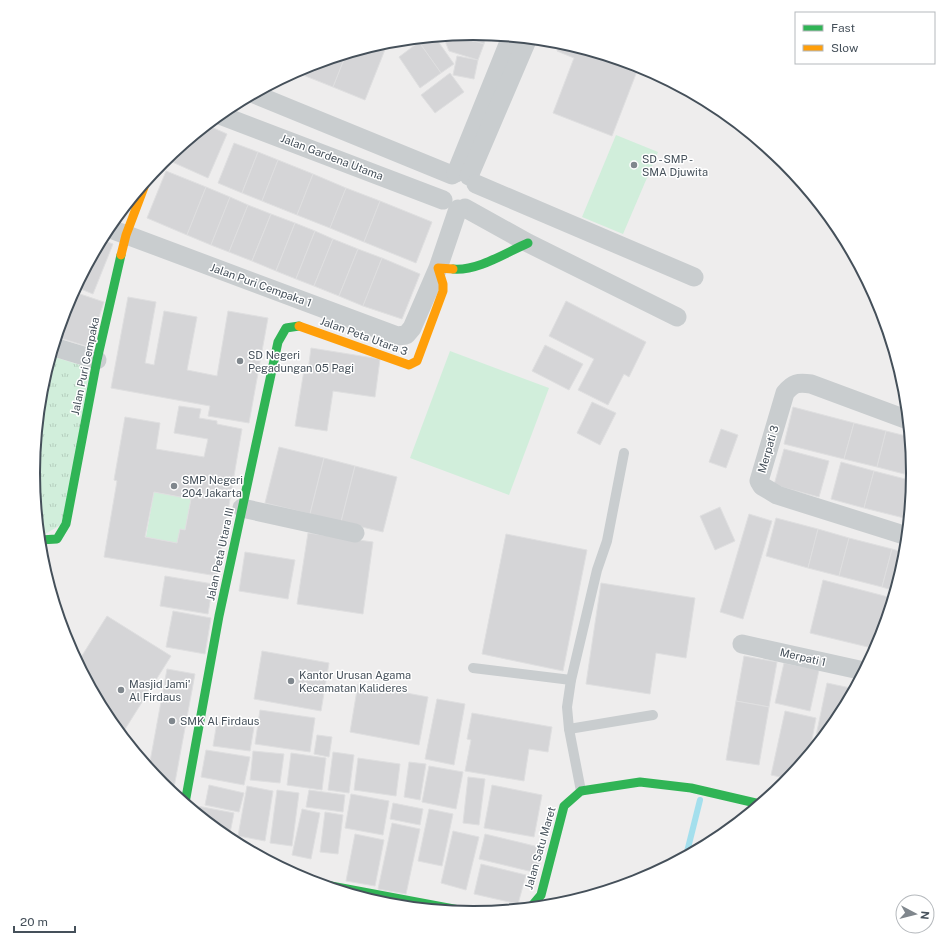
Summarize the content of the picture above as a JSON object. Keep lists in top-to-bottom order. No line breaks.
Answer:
{"streets":{"street":["Jalan Gardena Utama","Jalan Puri Cempaka 1","Jalan Peta Utara 3","Jalan Puri Cempaka","Merpati 3","Jalan Peta Utara III","Merpati 1","Jalan Satu Maret"]},"crossings":[["Jalan Gardena Utama","Jalan Puri Cempaka 1"],["Jalan Puri Cempaka 1","Jalan Peta Utara 3"],["Jalan Puri Cempaka 1","Jalan Puri Cempaka"],["Jalan Peta Utara 3","Jalan Peta Utara III"]],"places":["SD - SMP - SMA Djuwita","SD Negeri Pegadungan 05 Pagi","SMP Negeri 204 Jakarta","Kantor Urusan Agama Kecamatan Kalideres","Masjid Jami' Al Firdaus","SMK Al Firdaus"],"legend":["Fast","Slow"],"scale_bar":"20 m","north":"right"}
